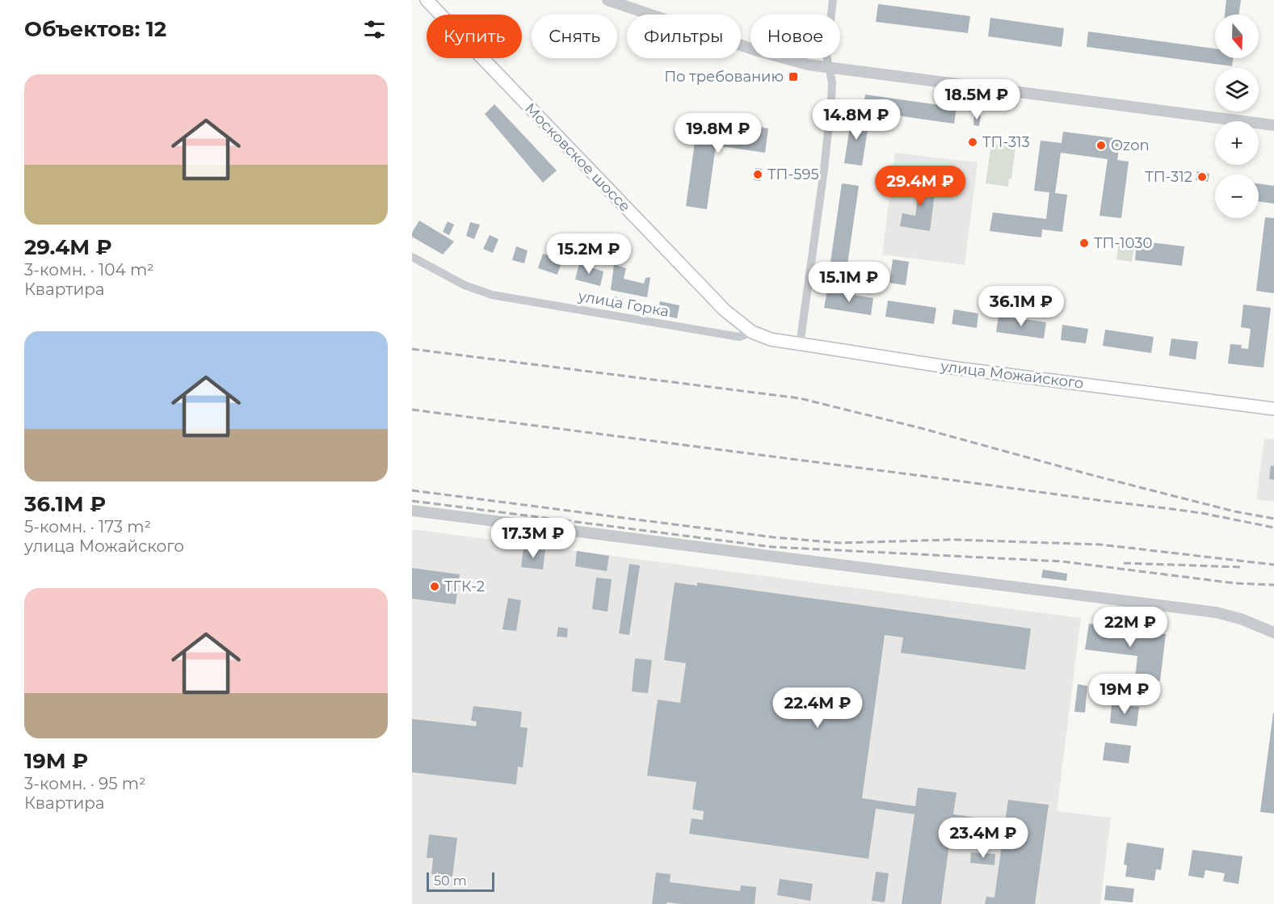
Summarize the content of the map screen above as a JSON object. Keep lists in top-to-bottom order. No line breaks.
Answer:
{"streets":{"main road":["Московское шоссе","улица Можайского"],"street":["улица Горка"]},"crossings":[["Московское шоссе","улица Горка"],["Московское шоссе","улица Можайского"],["улица Горка","улица Можайского"]],"places":{"transit":["По требованию"],"other":["ТП-313","Ozon","ТП-595","ТП-312","ТП-1030","ТГК-2"]},"scale_bar":"50 m","north":"bottom","page":{"heading":"Объектов: 12","map_buttons":["+","−"],"chip":["Купить","Снять","Фильтры","Новое"],"list":[{"name":"29.4M ₽","note":"3-комн. · 104 m² · Квартира"},{"name":"36.1M ₽","note":"5-комн. · 173 m² · улица Можайского"},{"name":"19M ₽","note":"3-комн. · 95 m² · Квартира"}],"price":["18.5M ₽","14.8M ₽","19.8M ₽","29.4M ₽","15.2M ₽","15.1M ₽","36.1M ₽","17.3M ₽","22M ₽","19M ₽","22.4M ₽","23.4M ₽"],"scale":"50 m"}}
